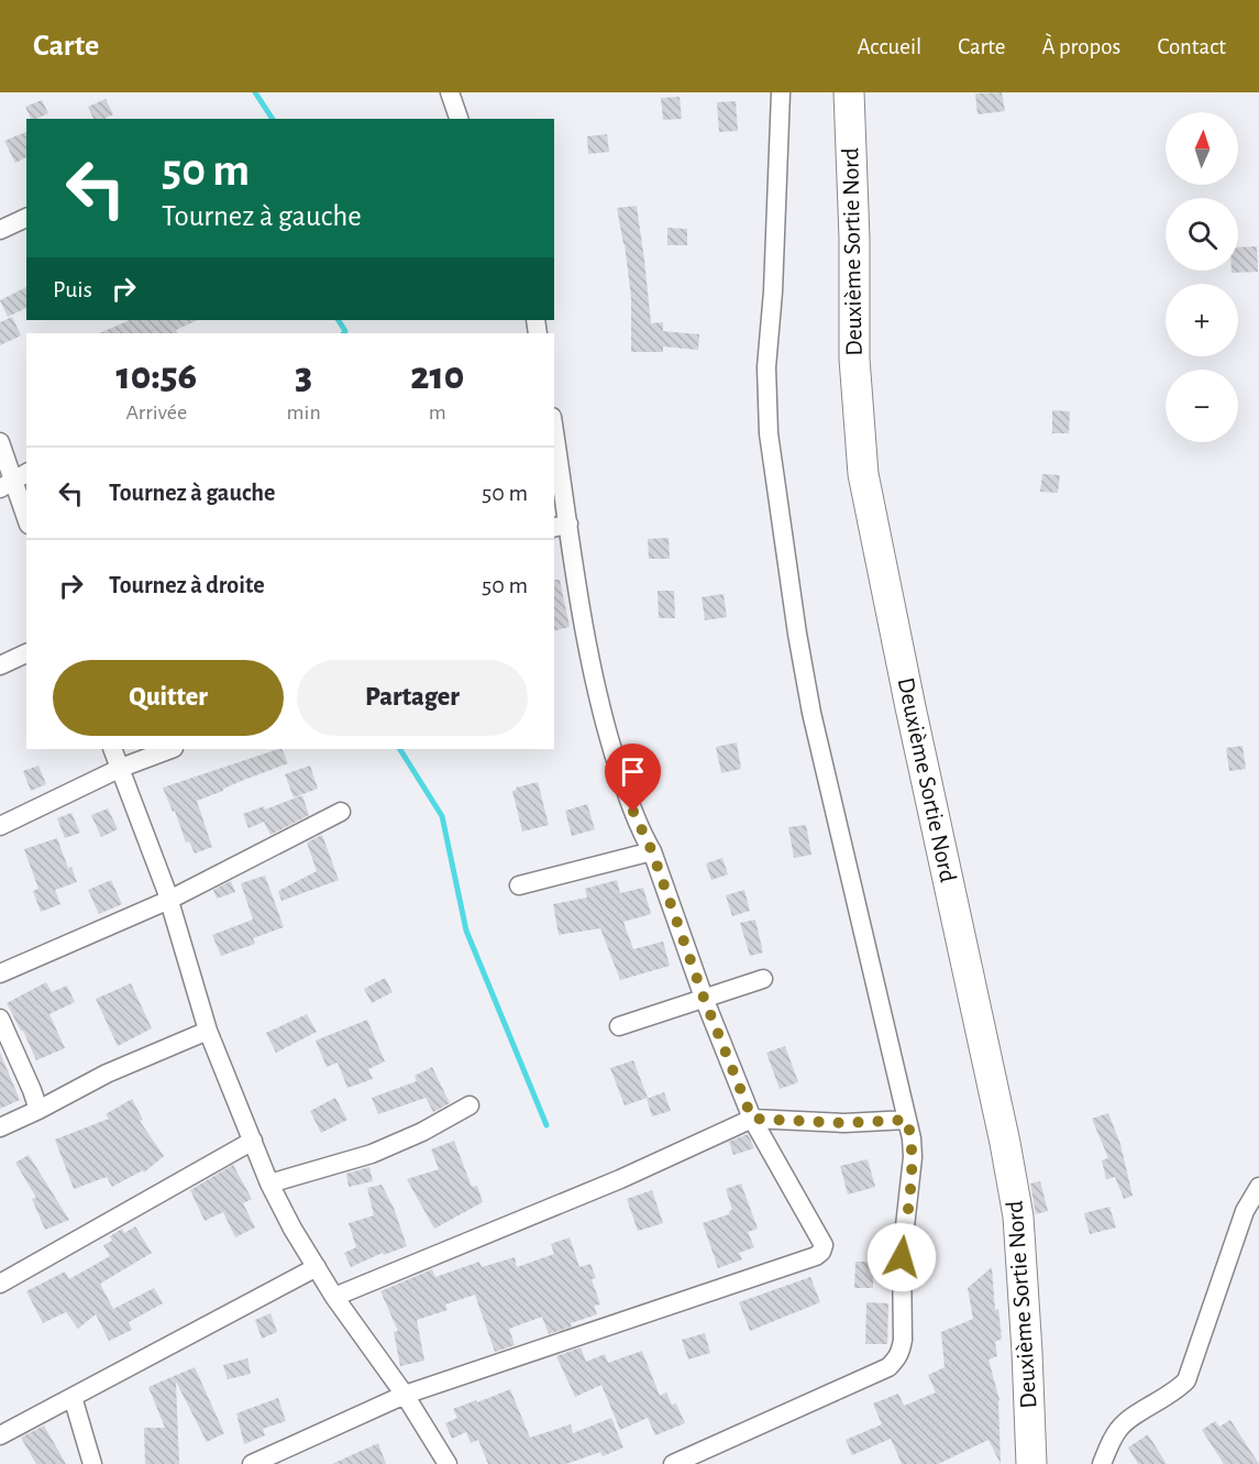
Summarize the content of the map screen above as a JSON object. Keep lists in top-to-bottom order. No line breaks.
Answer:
{"streets":{"main road":["Deuxième Sortie Nord"]},"north":"top","page":{"header":"Carte","nav":["Accueil","Carte","À propos","Contact"],"map_buttons":["+","−"],"turn":["50 m","Tournez à gauche"],"then":"Puis","eta":["10:56","Arrivée","3","min","210","m"],"list":[{"name":"Tournez à gauche","value":"50 m"},{"name":"Tournez à droite","value":"50 m"}],"buttons":["Quitter","Partager"]}}
